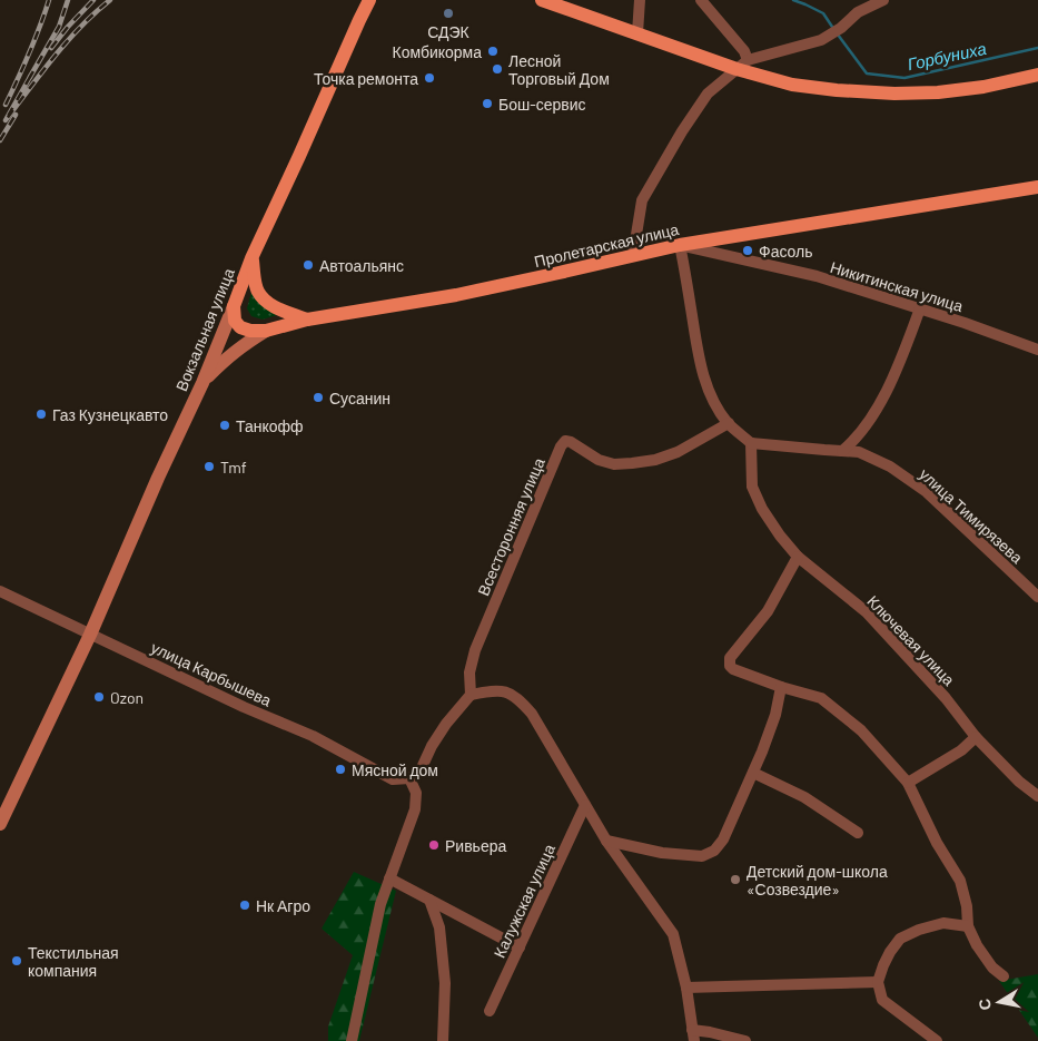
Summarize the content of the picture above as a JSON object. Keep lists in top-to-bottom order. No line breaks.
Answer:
{"streets":{"main road":["Пролетарская улица","Вокзальная улица"],"street":["Никитинская улица","улица Тимирязева","Всесторонняя улица","Ключевая улица","улица Карбышева","Калужская улица"]},"crossings":[["Пролетарская улица","Никитинская улица"],["Пролетарская улица","Вокзальная улица"],["Вокзальная улица","улица Карбышева"],["улица Тимирязева","Ключевая улица"]],"water":["Горбуниха"],"places":["СДЭК","Комбикорма","Лесной Торговый Дом","Точка ремонта","Бош-сервис","Фасоль","Автоальянс","Сусанин","Газ Кузнецкавто","Танкофф","Tmf","Ozon","Мясной дом","Ривьера","Детский дом-школа «Созвездие»","Нк Агро","Текстильная компания"],"north":"left"}
